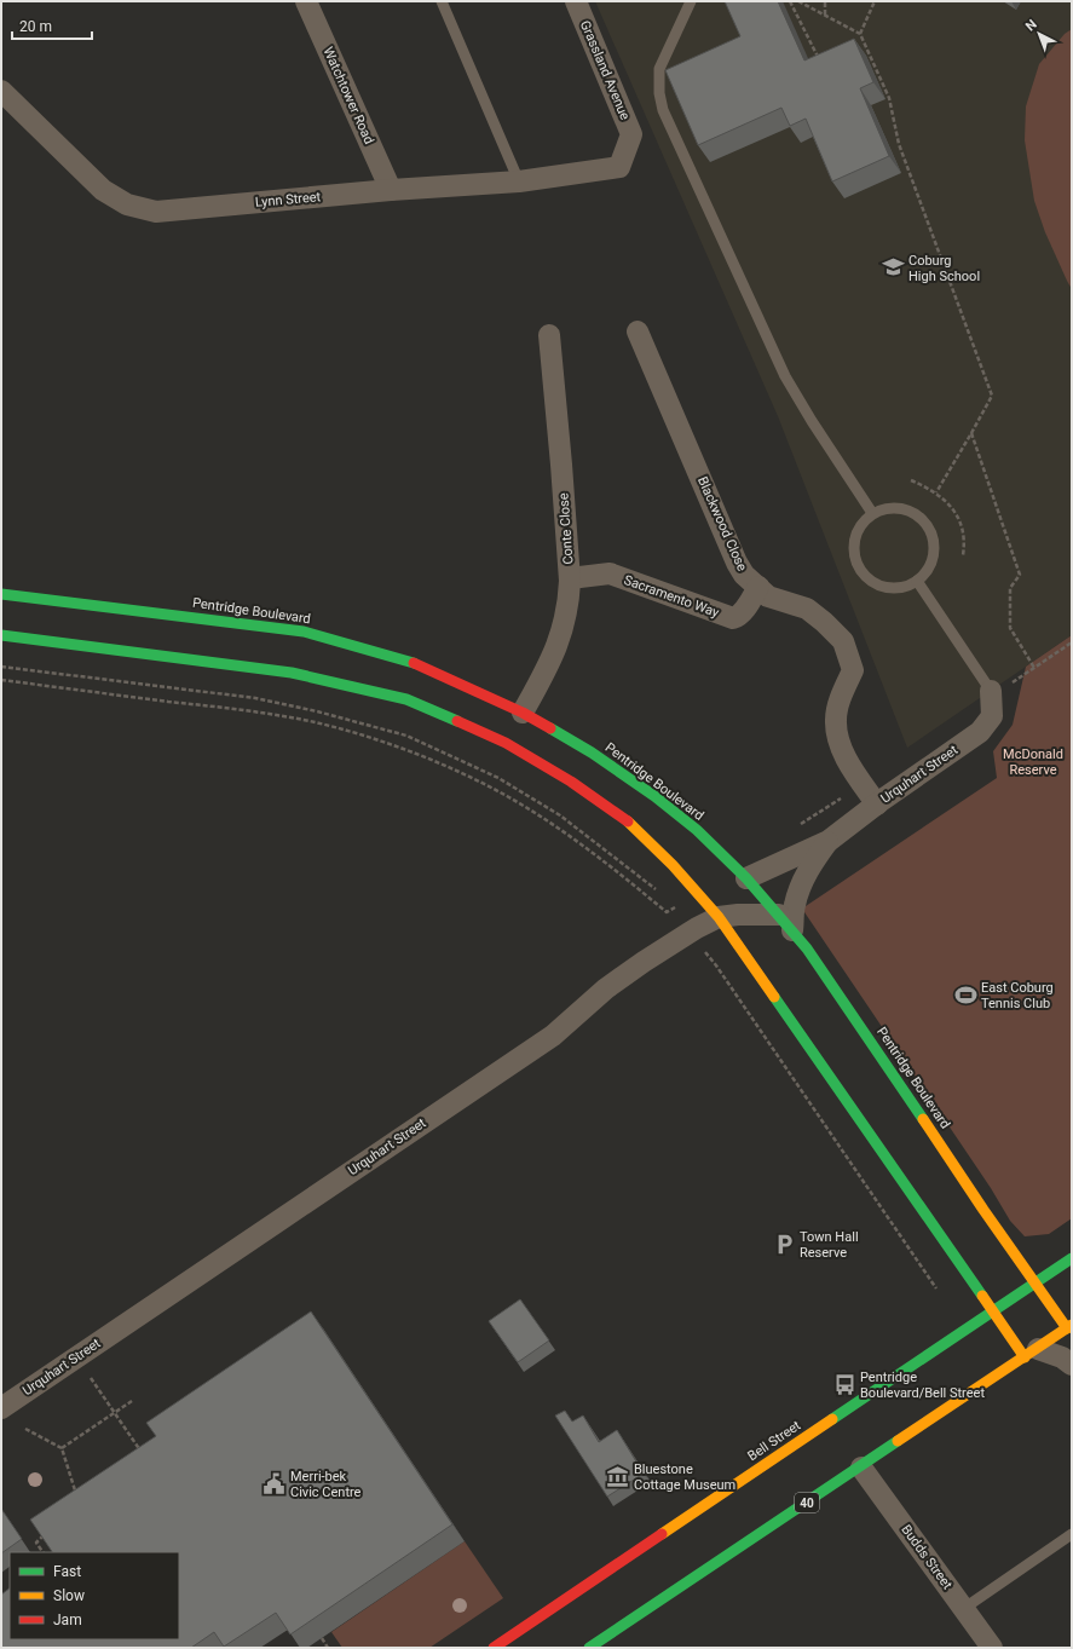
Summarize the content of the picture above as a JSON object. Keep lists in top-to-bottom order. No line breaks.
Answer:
{"streets":{"main road":["Pentridge Boulevard","Bell Street","40"],"street":["Grassland Avenue","Watchtower Road","Lynn Street","Blackwood Close","Conte Close","Sacramento Way","Urquhart Street","Budds Street"]},"crossings":[["Grassland Avenue","Lynn Street"],["Watchtower Road","Lynn Street"],["Blackwood Close","Sacramento Way"],["Blackwood Close","Urquhart Street"],["Conte Close","Sacramento Way"],["Conte Close","Pentridge Boulevard"],["Pentridge Boulevard","Urquhart Street"],["Pentridge Boulevard","Bell Street"],["Pentridge Boulevard","40"],["40","Budds Street"]],"parks":["McDonald Reserve"],"places":{"school or university":["Coburg High School"],"sports":["East Coburg Tennis Club"],"parking":["Town Hall Reserve"],"bus stop":["Pentridge Boulevard/Bell Street"],"museum":["Bluestone Cottage Museum"],"public building":["Merri-bek Civic Centre"]},"legend":["Fast","Slow","Jam"],"scale_bar":"20 m","north":"top left"}
